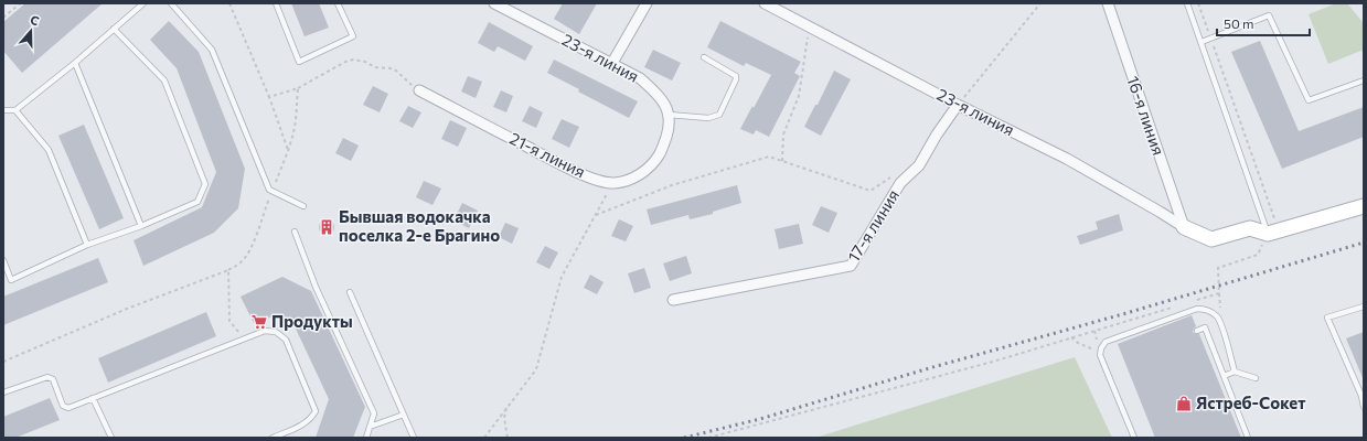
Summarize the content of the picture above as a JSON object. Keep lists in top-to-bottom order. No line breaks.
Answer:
{"streets":{"street":["23-я линия","16-я линия","21-я линия","17-я линия"]},"crossings":[["23-я линия","16-я линия"],["23-я линия","21-я линия"],["23-я линия","17-я линия"]],"places":{"building":["Бывшая водокачка поселка 2-е Брагино"],"supermarket":["Продукты"],"shop":["Ястреб-Сокет"]},"scale_bar":"50 m","north":"top"}
